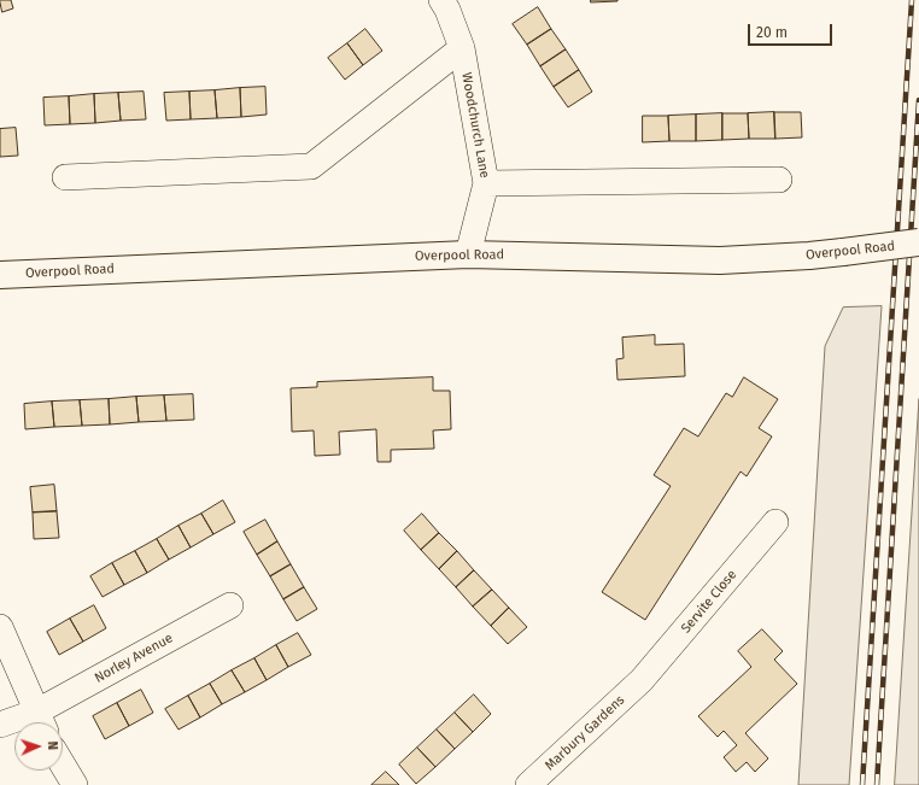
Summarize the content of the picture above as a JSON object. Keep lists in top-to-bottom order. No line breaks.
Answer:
{"streets":{"main road":["Overpool Road"],"street":["Woodchurch Lane","Servite Close","Norley Avenue","Marbury Gardens"]},"crossings":[["Woodchurch Lane","Overpool Road"],["Servite Close","Marbury Gardens"]],"scale_bar":"20 m","north":"right"}
